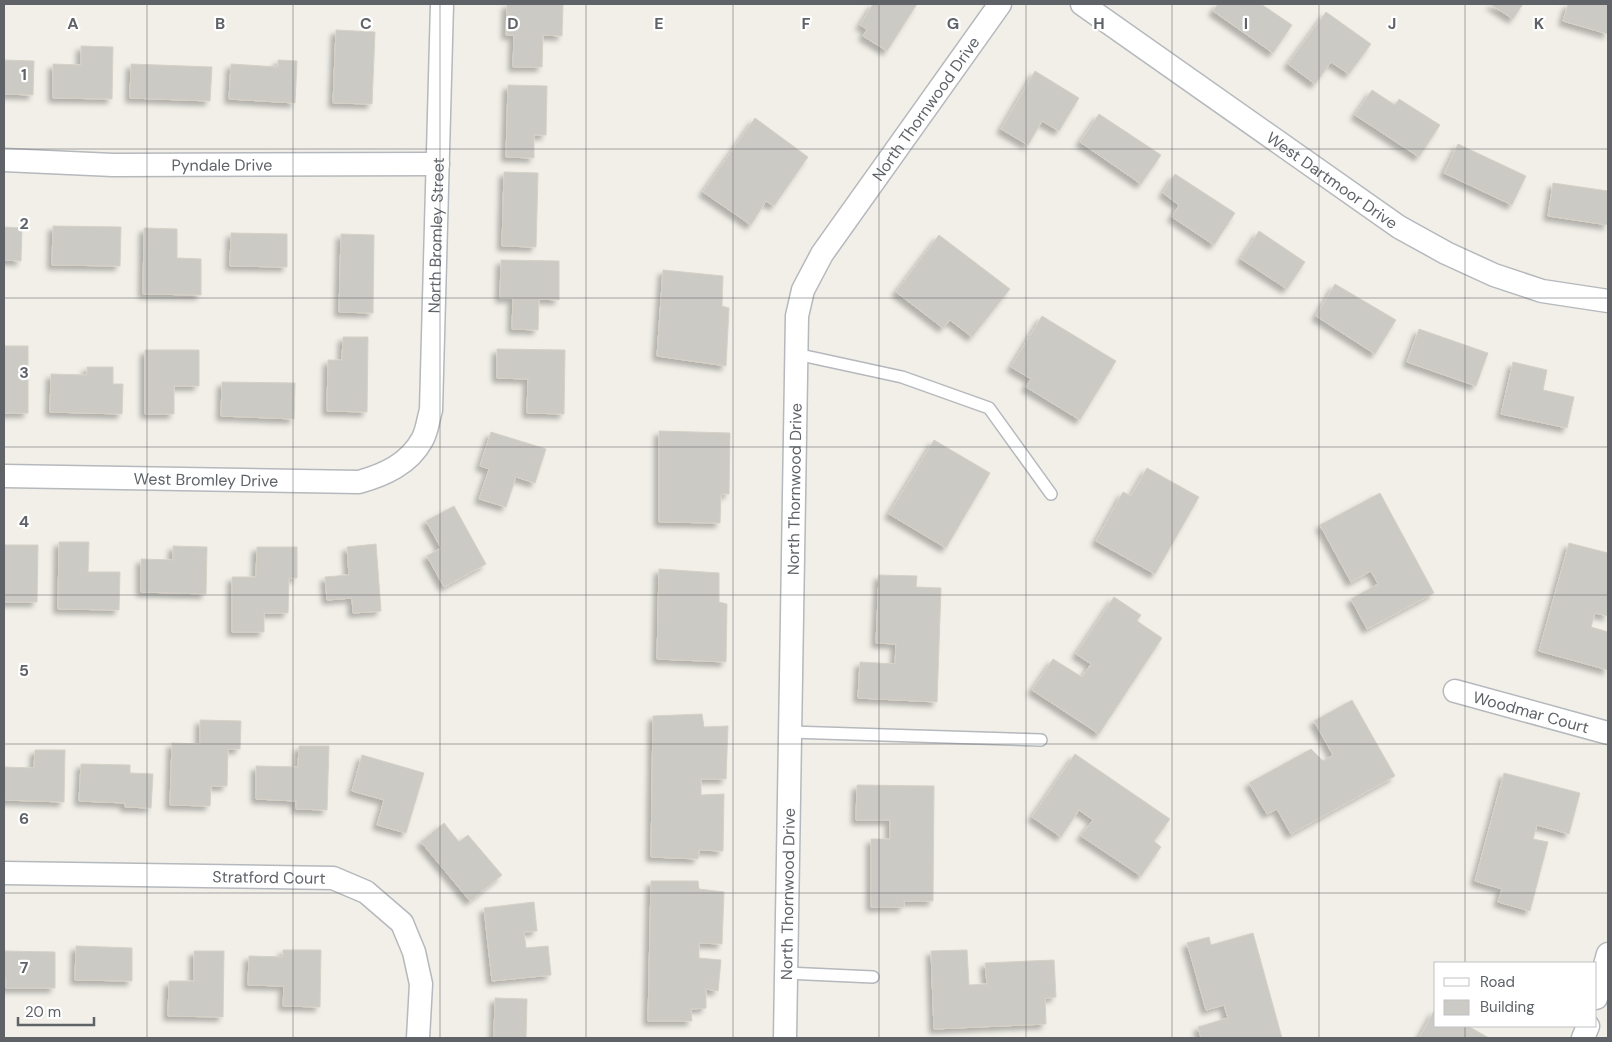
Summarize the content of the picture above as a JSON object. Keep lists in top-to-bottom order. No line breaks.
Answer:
{"streets":{"street":["North Thornwood Drive","Pyndale Drive","West Dartmoor Drive","North Bromley Street","West Bromley Drive","Woodmar Court","Stratford Court"]},"crossings":[["Pyndale Drive","North Bromley Street"],["North Bromley Street","West Bromley Drive"]],"legend":["Road","Building"],"scale_bar":"20 m","grid":{"columns":["A","B","C","D","E","F","G","H","I","J","K"],"rows":["1","2","3","4","5","6","7"]}}
